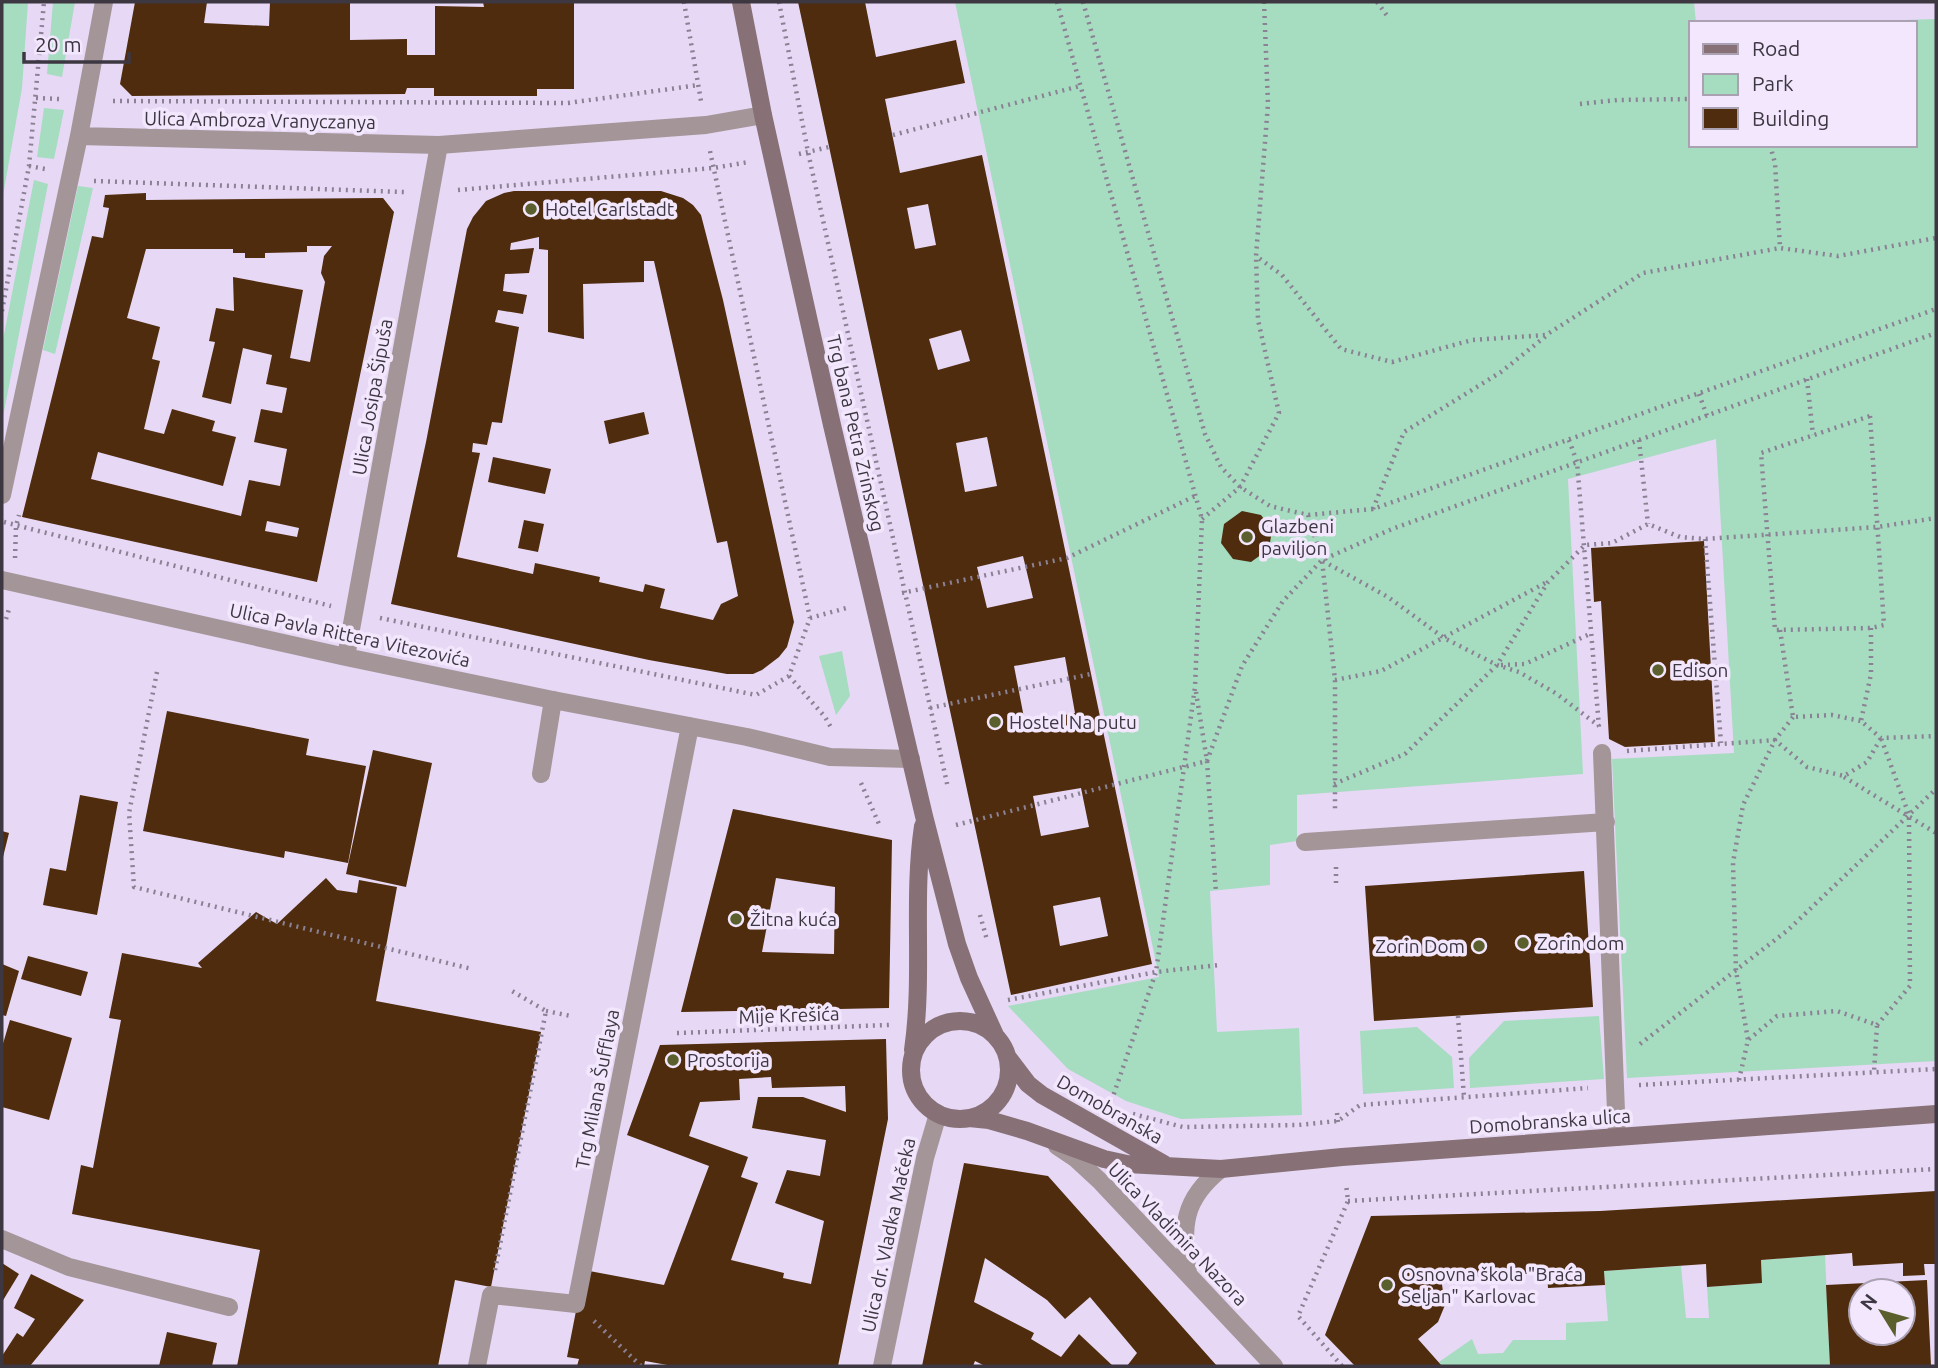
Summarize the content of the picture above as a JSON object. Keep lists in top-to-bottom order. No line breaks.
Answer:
{"streets":{"main road":["Trg bana Petra Zrinskog","Domobranska","Domobranska ulica"],"street":["Ulica Ambroza Vranyczanya","Ulica Josipa Šipuša","Ulica Pavla Rittera Vitezovića","Trg Milana Šufflaya","Ulica Vladimira Nazora","Ulica dr. Vladka Mačeka"],"path":["Mije Krešića"]},"crossings":[["Ulica Ambroza Vranyczanya","Ulica Josipa Šipuša"],["Ulica Josipa Šipuša","Ulica Pavla Rittera Vitezovića"],["Trg bana Petra Zrinskog","Domobranska"],["Trg bana Petra Zrinskog","Ulica dr. Vladka Mačeka"],["Ulica Pavla Rittera Vitezovića","Trg Milana Šufflaya"],["Domobranska","Domobranska ulica"],["Domobranska","Ulica Vladimira Nazora"],["Domobranska","Ulica dr. Vladka Mačeka"]],"places":["Hotel Carlstadt","Glazbeni paviljon","Edison","Hostel Na putu","Žitna kuća","Zorin dom","Zorin Dom","Prostorija","Osnovna škola \"Braća Seljan\" Karlovac"],"legend":["Road","Park","Building"],"scale_bar":"20 m","north":"top left"}
